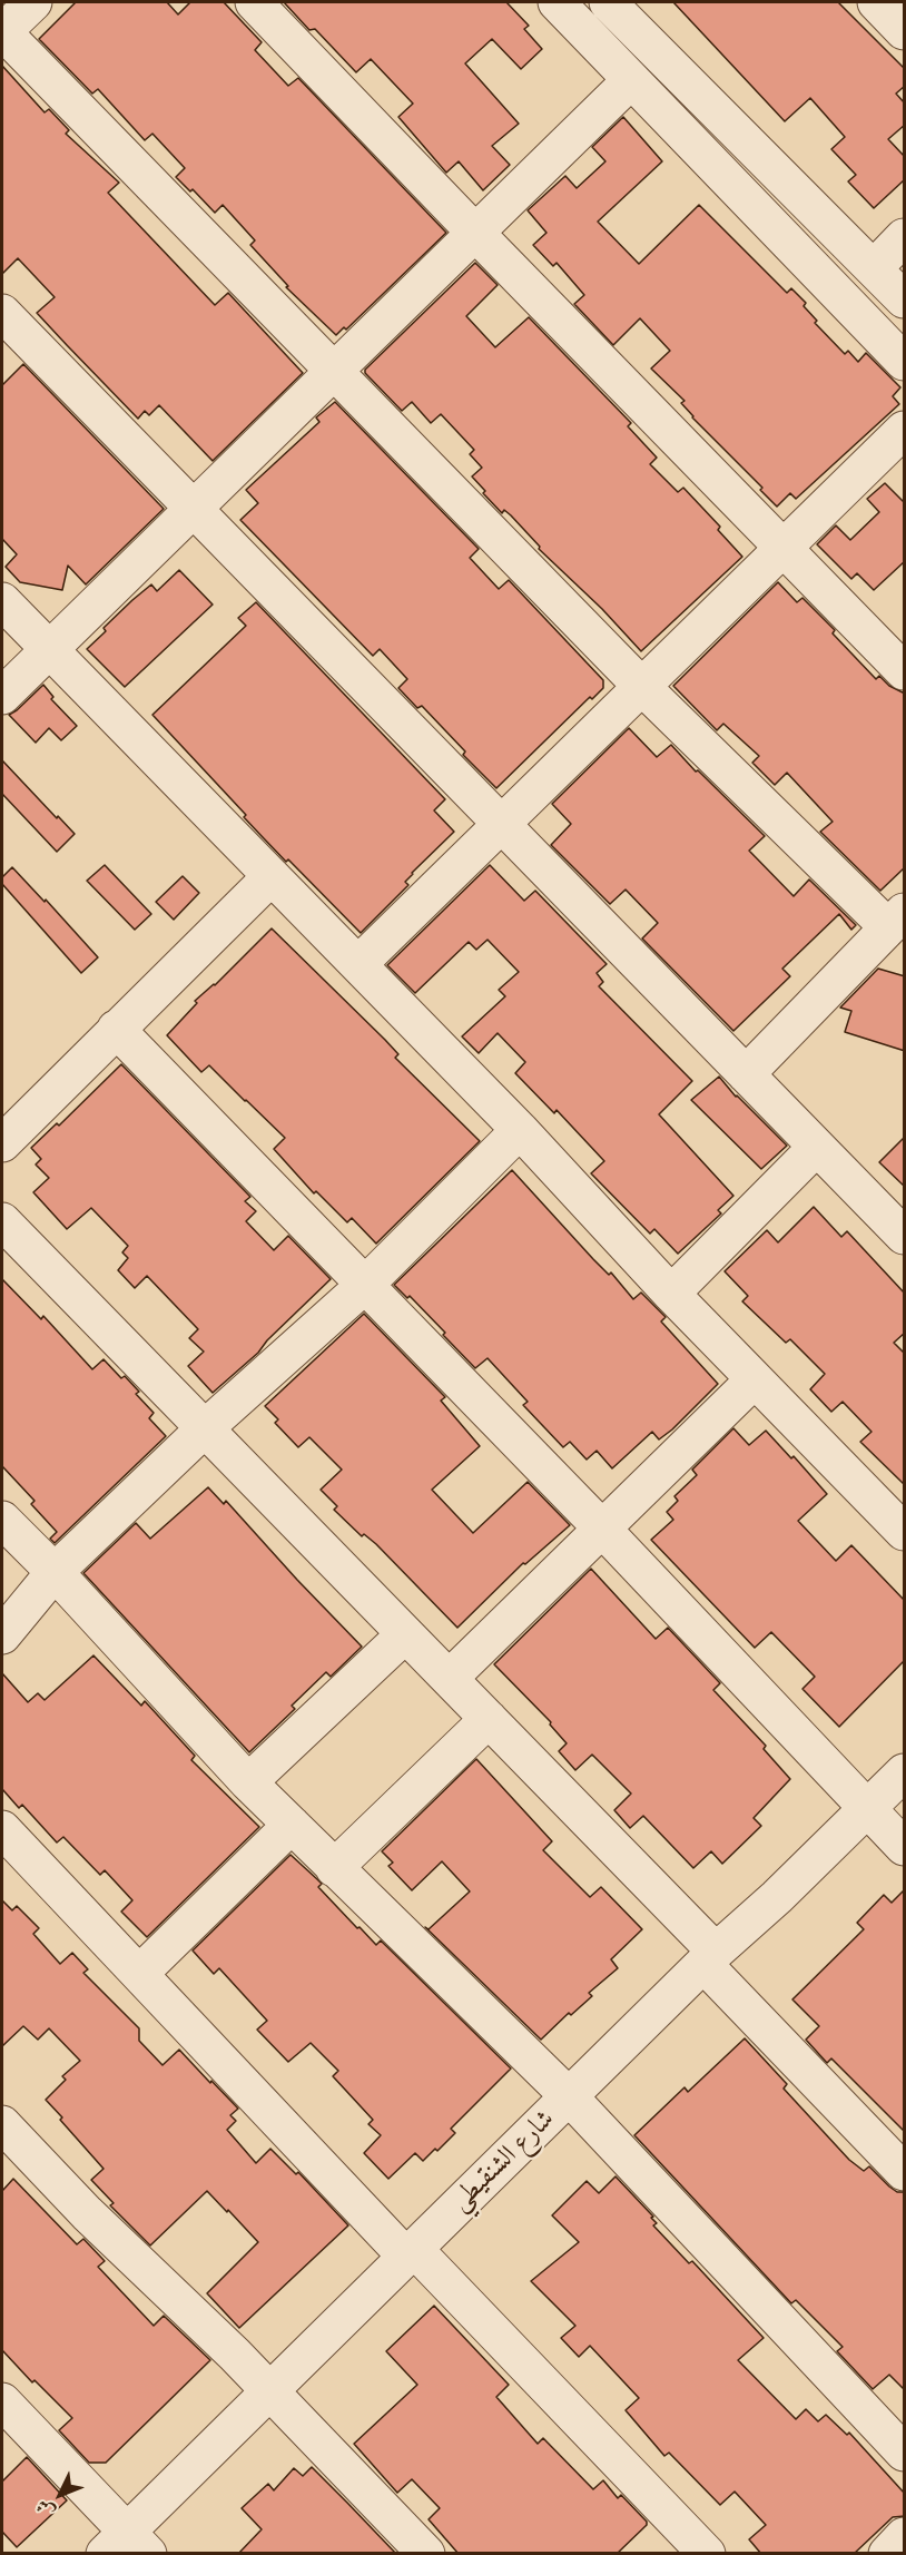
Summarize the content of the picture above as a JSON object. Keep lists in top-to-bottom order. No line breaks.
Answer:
{"streets":{"street":["شارع الشنقيطي"]},"north":"bottom left"}
